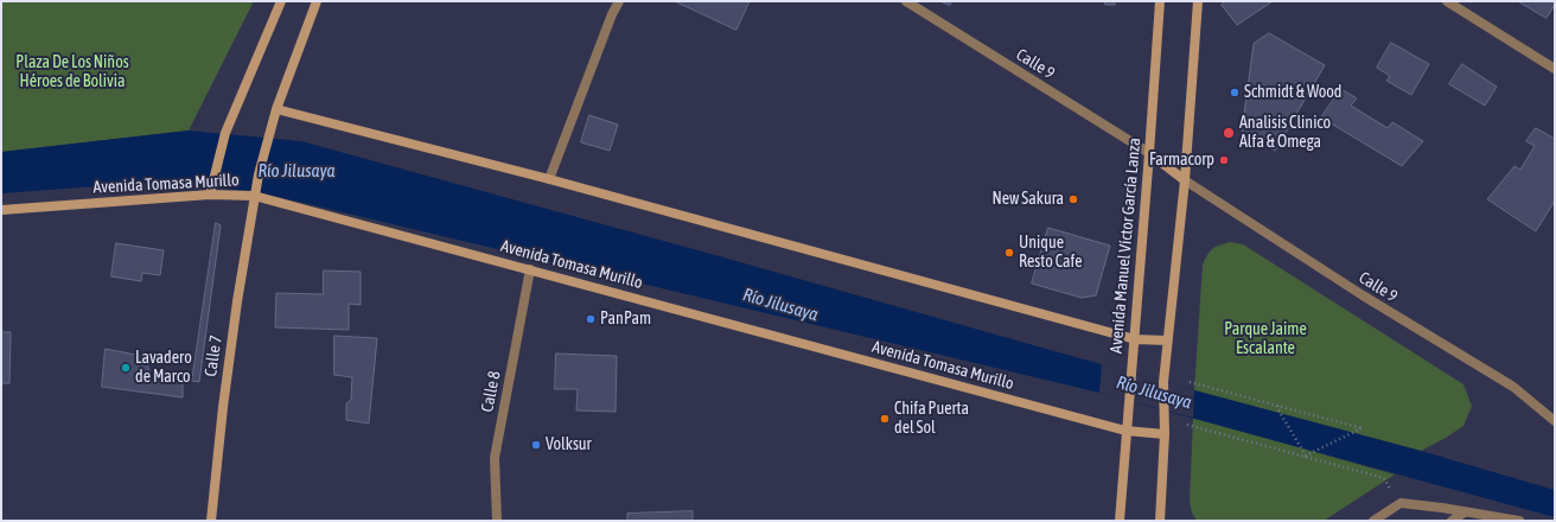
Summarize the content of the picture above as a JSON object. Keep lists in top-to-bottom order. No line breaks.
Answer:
{"streets":{"main road":["Avenida Tomasa Murillo","Avenida Manuel Víctor García Lanza","Calle 7"],"street":["Calle 9","Calle 8"]},"crossings":[["Calle 9","Avenida Manuel Víctor García Lanza"],["Avenida Tomasa Murillo","Avenida Manuel Víctor García Lanza"],["Avenida Tomasa Murillo","Calle 7"],["Avenida Tomasa Murillo","Calle 8"]],"water":["Río Jilusaya"],"parks":["Plaza De Los Niños Héroes de Bolivia","Parque Jaime Escalante"],"places":["Schmidt & Wood","Analisis Clinico Alfa & Omega","Farmacorp","New Sakura","Unique Resto Cafe","PanPam","Lavadero de Marco","Chifa Puerta del Sol","Volksur"]}
